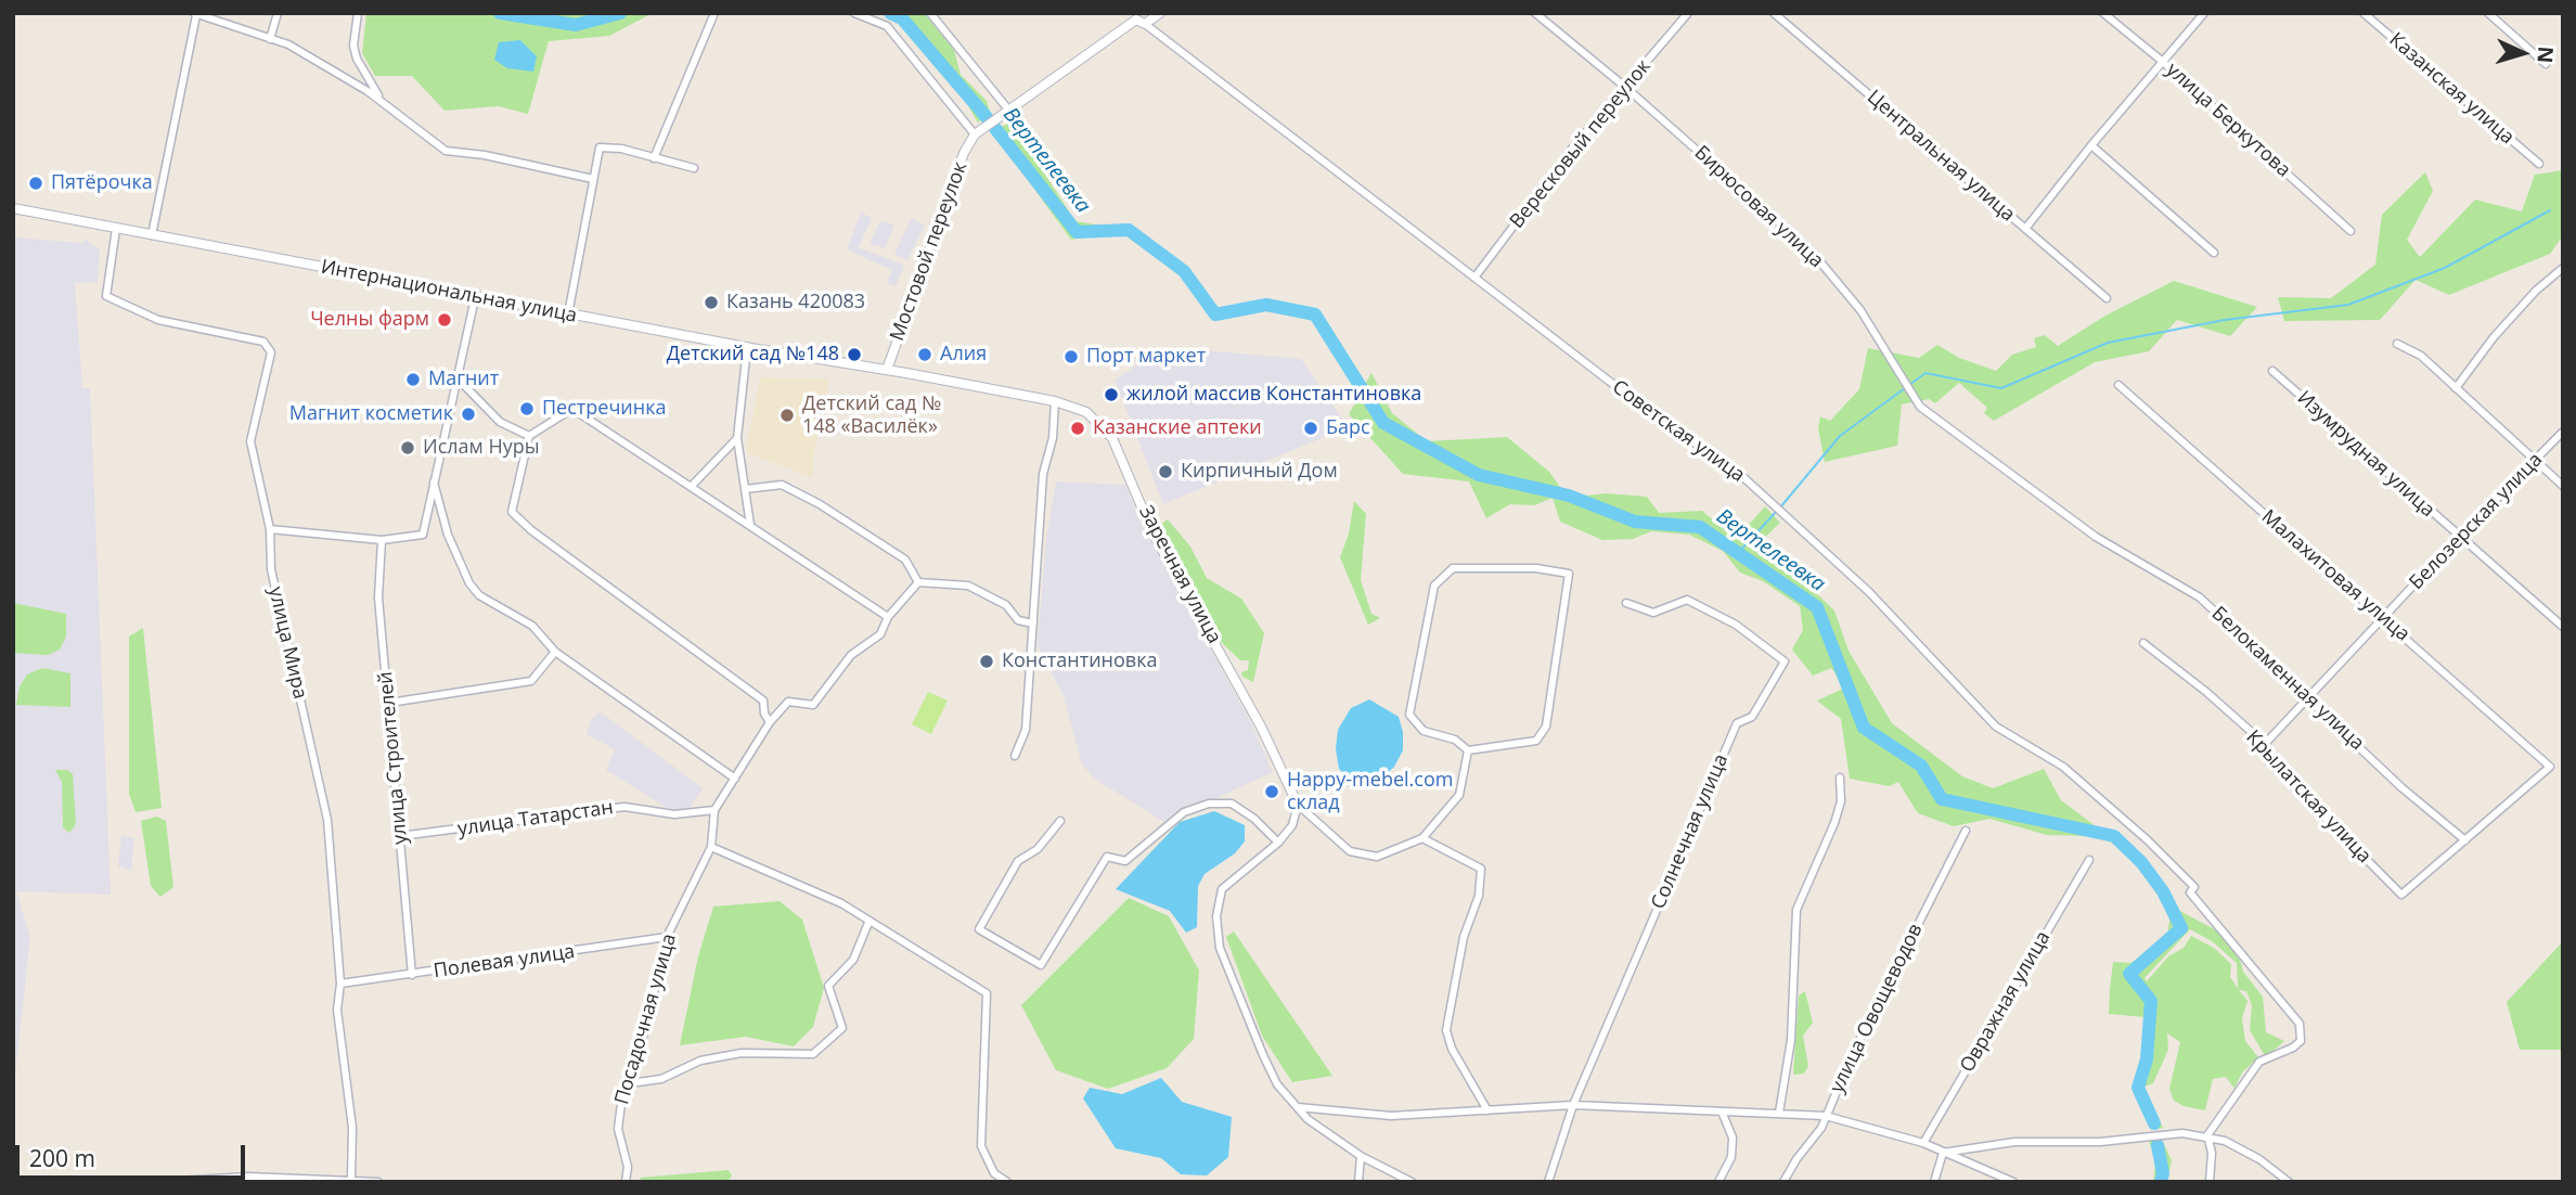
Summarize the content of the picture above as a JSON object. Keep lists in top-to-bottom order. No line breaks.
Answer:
{"streets":{"street":["Казанская улица","улица Беркутова","Вересковый переулок","Центральная улица","Бирюсовая улица","Мостовой переулок","Интернациональная улица","Советская улица","Изумрудная улица","Белозерская улица","Заречная улица","Малахитовая улица","улица Мира","Белокаменная улица","улица Строителей","Крылатская улица","улица Татарстан","Солнечная улица","Полевая улица","Овражная улица","улица Овощеводов","Посадочная улица"]},"crossings":[["Вересковый переулок","Бирюсовая улица"],["Вересковый переулок","Советская улица"],["Бирюсовая улица","Белокаменная улица"],["Мостовой переулок","Интернациональная улица"],["Мостовой переулок","Заречная улица"],["Интернациональная улица","Заречная улица"],["Интернациональная улица","улица Мира"],["Изумрудная улица","Белозерская улица"],["Белозерская улица","Малахитовая улица"],["Белозерская улица","Белокаменная улица"],["Белозерская улица","Крылатская улица"],["Малахитовая улица","Белокаменная улица"],["Малахитовая улица","Крылатская улица"],["улица Мира","Полевая улица"],["Белокаменная улица","Крылатская улица"],["улица Строителей","улица Татарстан"],["улица Строителей","Полевая улица"],["улица Татарстан","Посадочная улица"],["Полевая улица","Посадочная улица"]],"water":["Вертелеевка"],"places":["Пятёрочка","Казань 420083","Челны фарм","Детский сад №148","Алия","Порт маркет","Магнит","жилой массив Константиновка","Пестречинка","Магнит косметик","Детский сад № 148 «Василёк»","Казанские аптеки","Барс","Ислам Нуры","Кирпичный Дом","Константиновка","Happy-mebel.com склад"],"scale_bar":"200 m","north":"right"}
